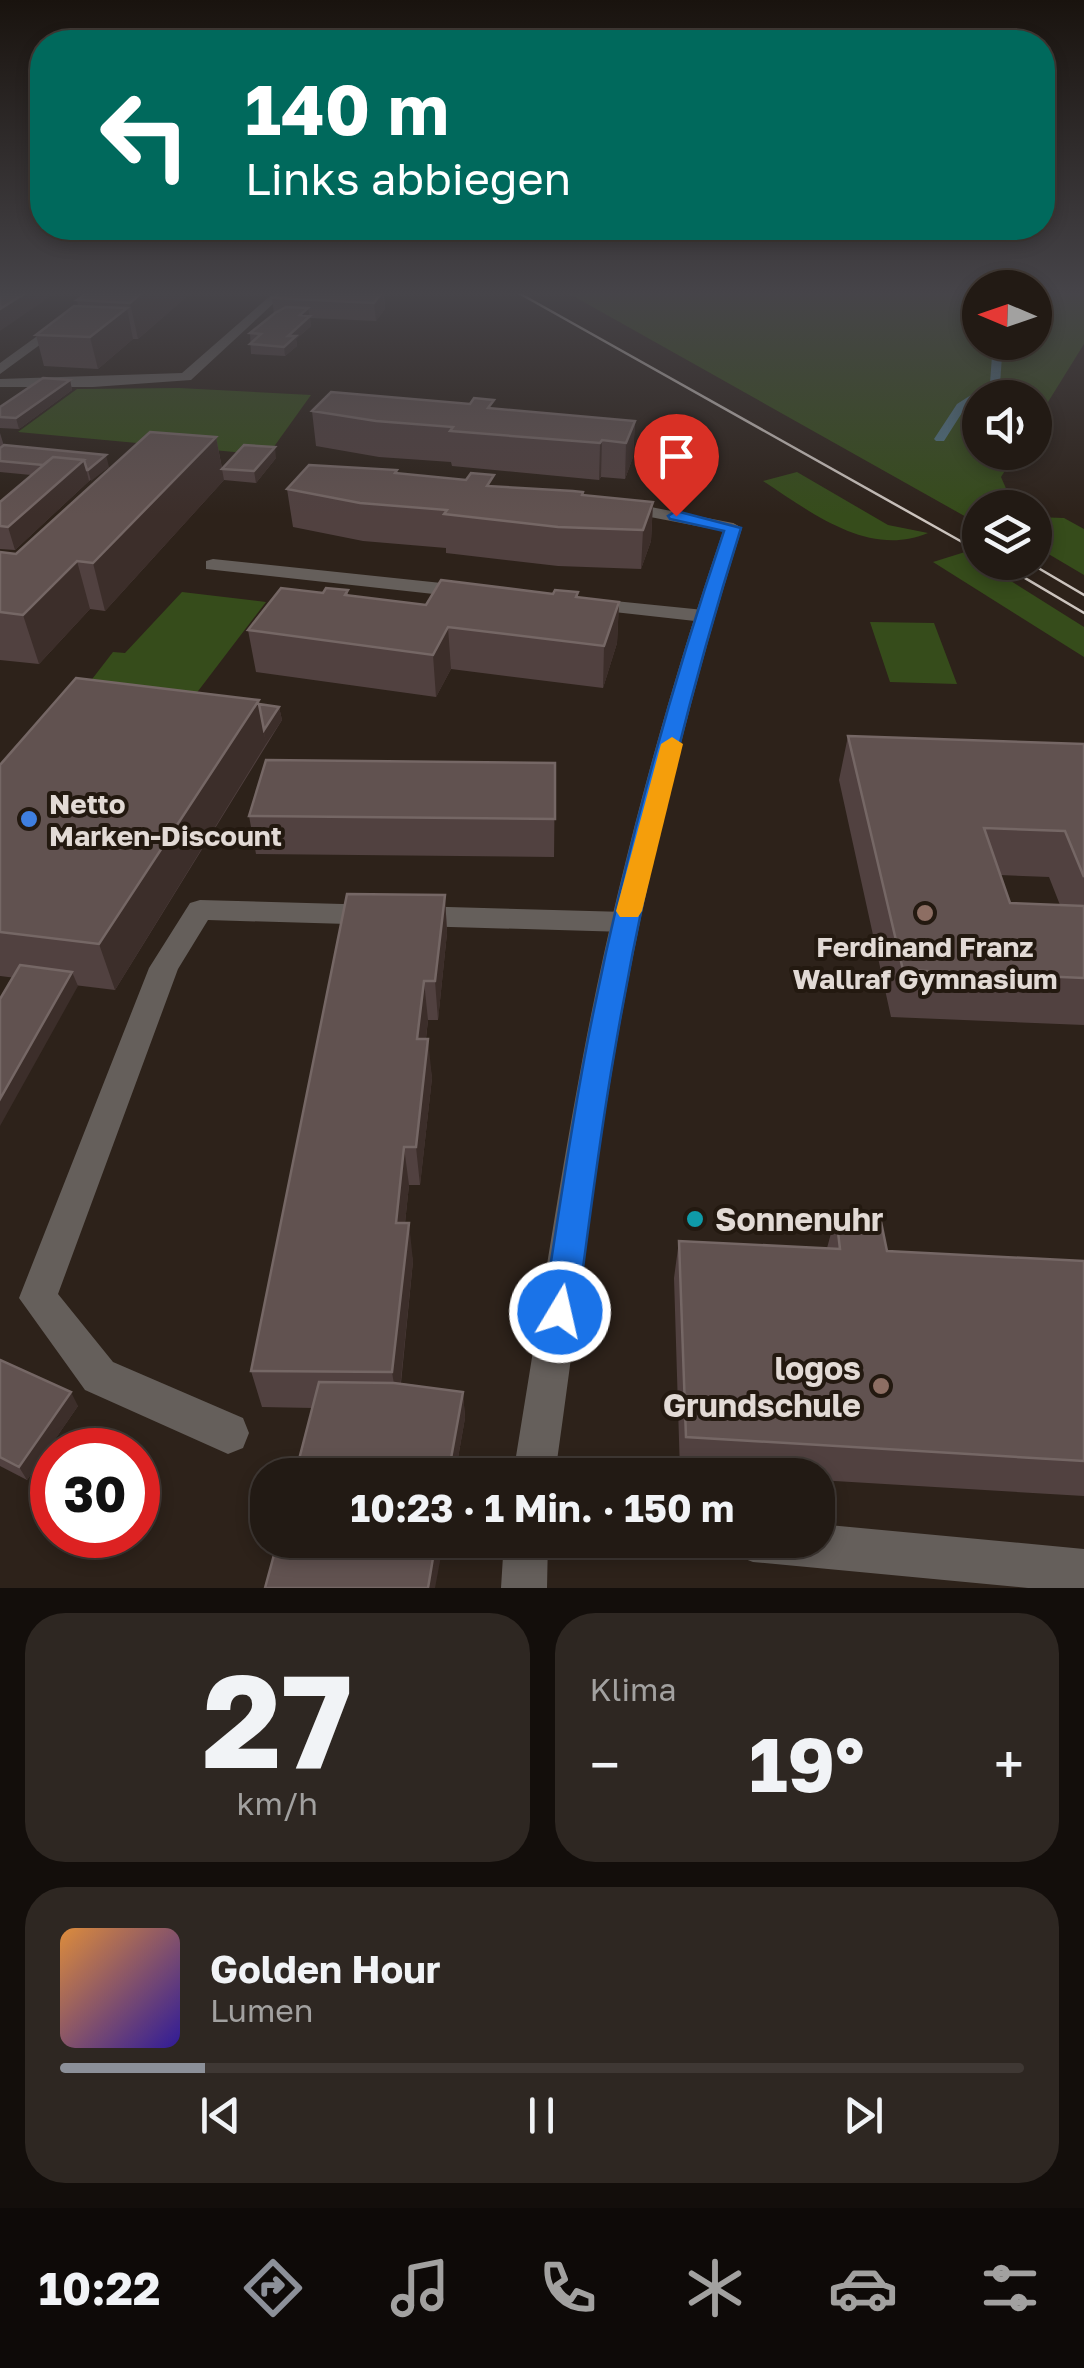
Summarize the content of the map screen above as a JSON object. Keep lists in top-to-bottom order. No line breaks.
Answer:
{"places":["Netto Marken-Discount","Ferdinand Franz Wallraf Gymnasium","Sonnenuhr","logos Grundschule"],"north":"left","page":{"turn":["140 m","Links abbiegen"],"limit":"30","trip":"10:23 · 1 Min. · 150 m","tile":[["27","km/h"],"Klima"],"heat":["−","19°","+"],"song":["Golden Hour","Lumen"],"tabs":"10:22"}}
